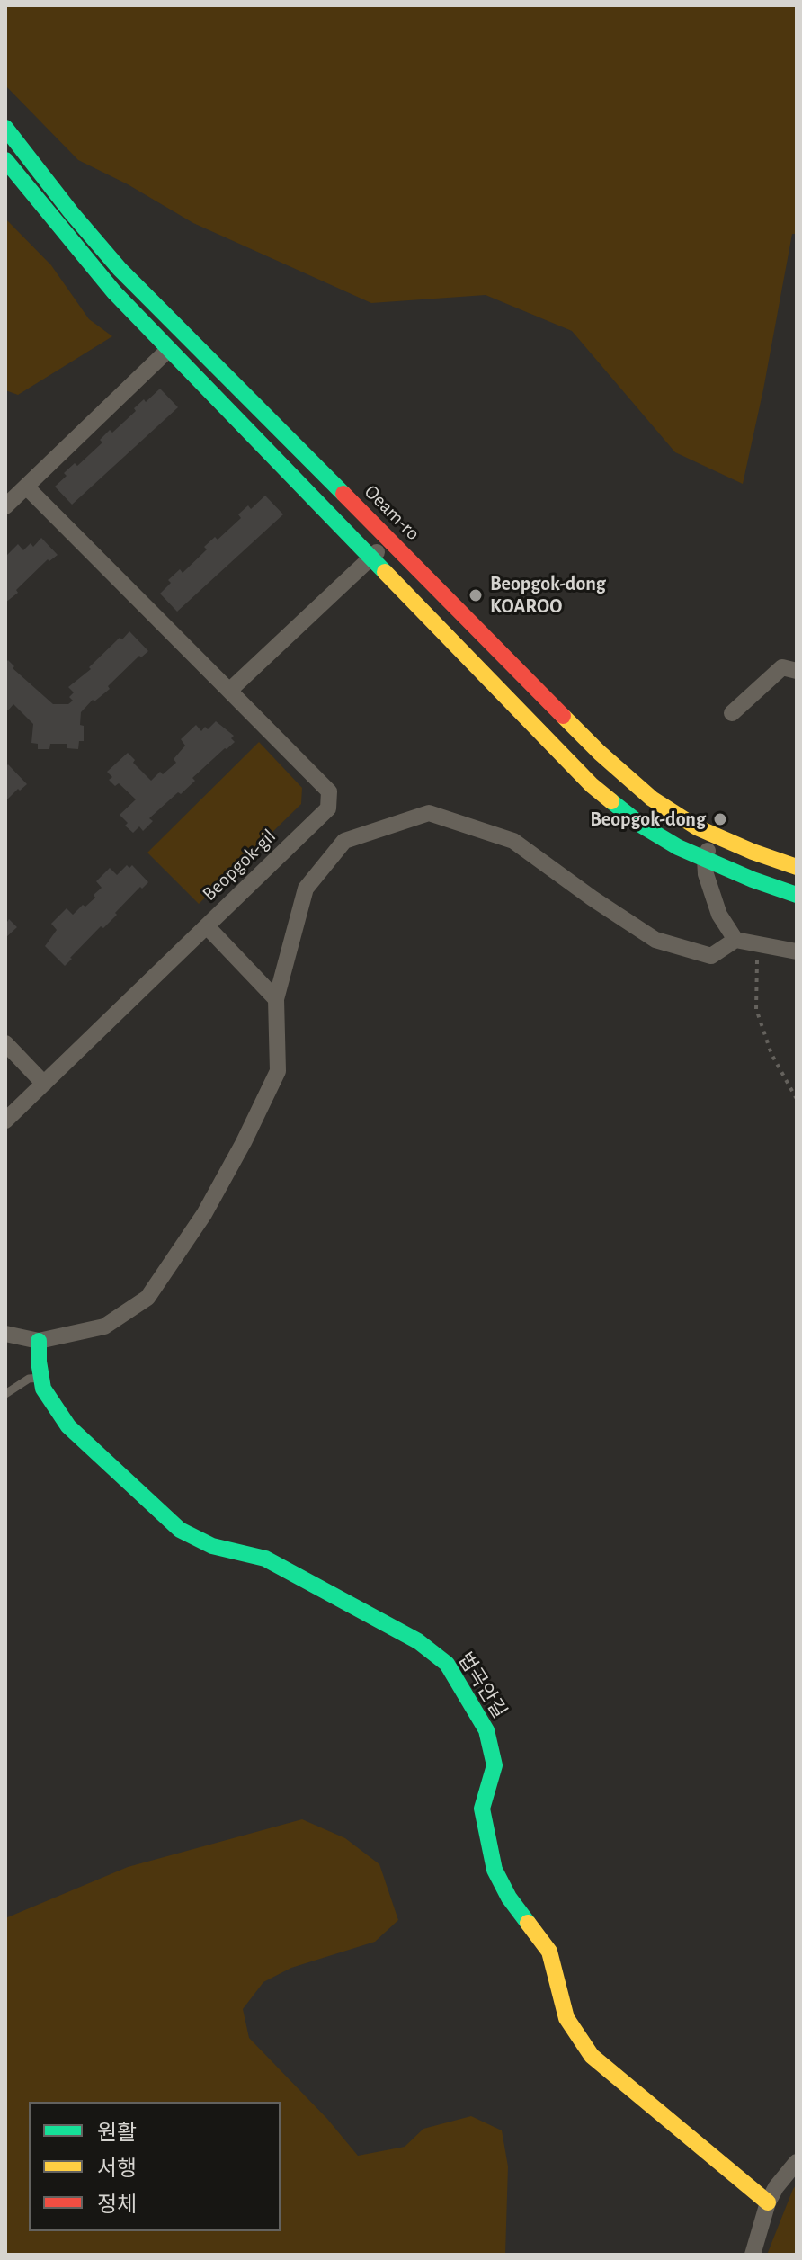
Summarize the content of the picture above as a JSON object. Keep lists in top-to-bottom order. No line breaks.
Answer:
{"streets":{"main road":["Oeam-ro","법곡안길"],"street":["Beopgok-gil"]},"places":["Beopgok-dong KOAROO","Beopgok-dong"],"legend":["원활","서행","정체"]}
